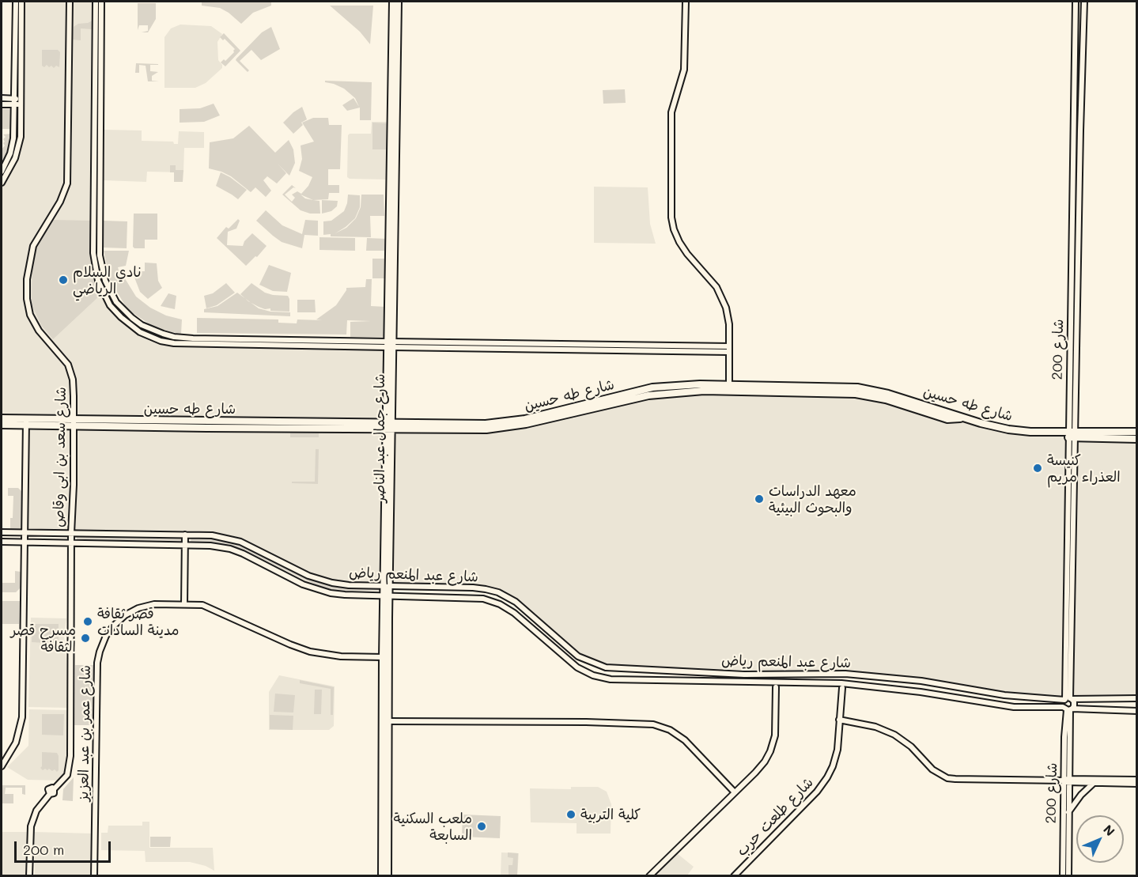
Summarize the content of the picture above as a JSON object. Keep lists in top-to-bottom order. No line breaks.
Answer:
{"streets":{"main road":["شارع طه حسين","شارع جمال عبد الناصر"],"street":["شارع 200","شارع سعد بن ابى وقاص","شارع عبد المنعم رياض","شارع عمر بن عبد العزيز","شارع طلعت حرب"]},"crossings":[["شارع 200","شارع طه حسين"],["شارع 200","شارع عبد المنعم رياض"],["شارع طه حسين","شارع جمال عبد الناصر"],["شارع طه حسين","شارع سعد بن ابى وقاص"],["شارع جمال عبد الناصر","شارع عبد المنعم رياض"],["شارع جمال عبد الناصر","شارع عمر بن عبد العزيز"],["شارع سعد بن ابى وقاص","شارع عبد المنعم رياض"]],"places":["نادي السلام الرياضي","كنيسة العذراء مريم","معهد الدراسات والبحوث البيئية","قصر ثقافة مدينة السادات","مسرح قصر الثقافة","كلية التربية","ملعب السكنية السابعة"],"scale_bar":"200 m","north":"top right"}
